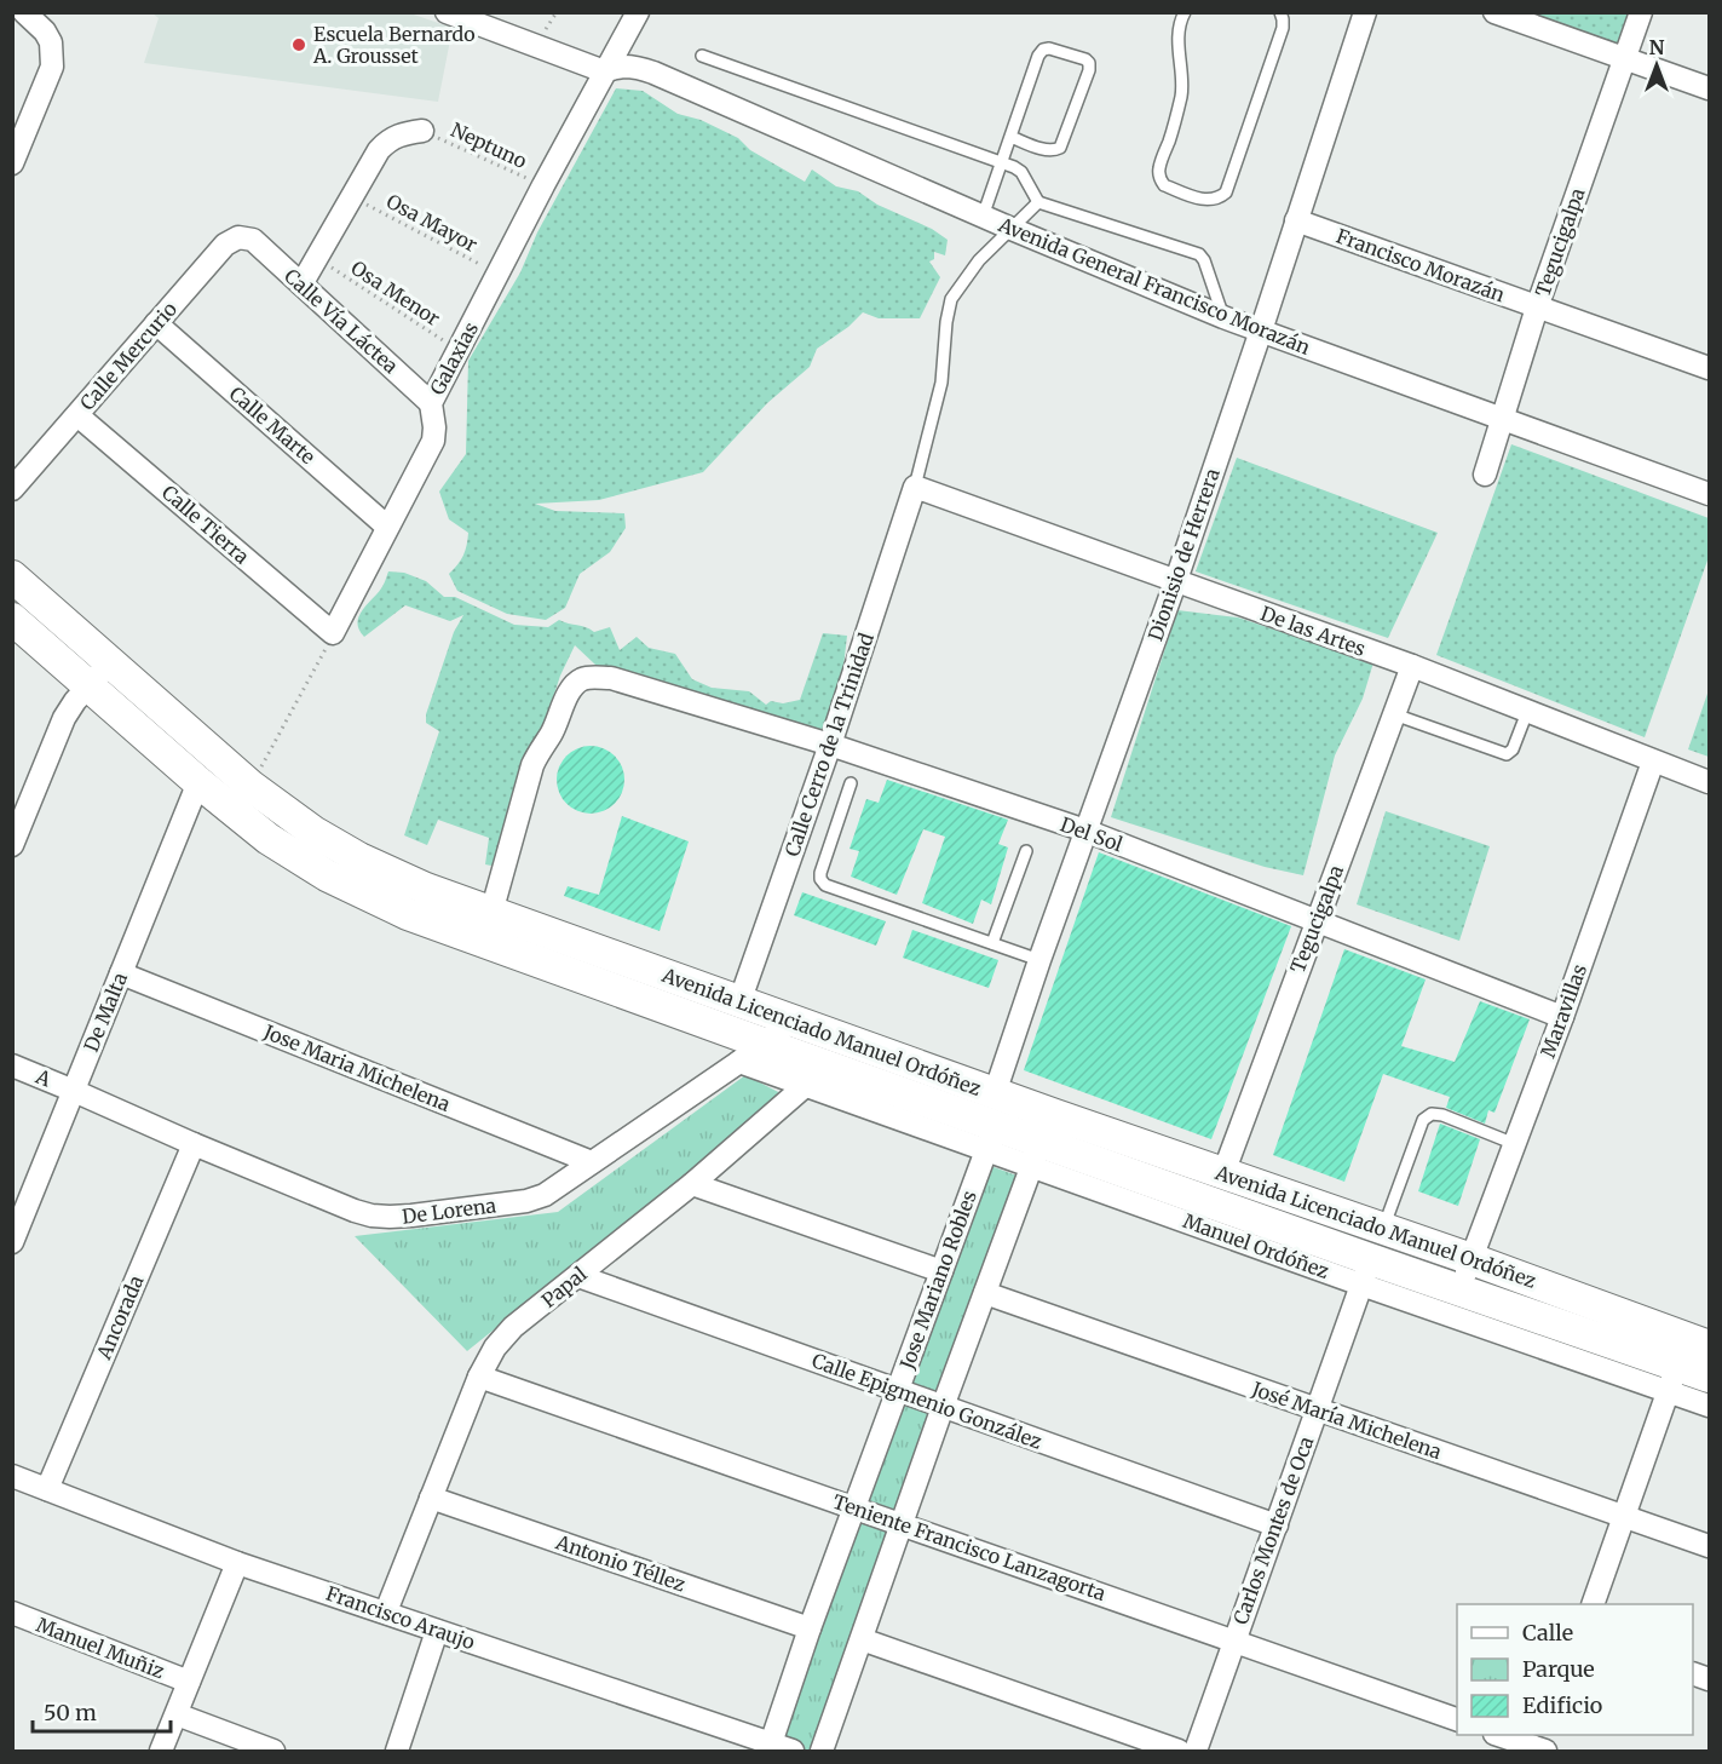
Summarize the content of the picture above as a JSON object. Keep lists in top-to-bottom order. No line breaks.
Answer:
{"streets":{"main road":["Avenida Licenciado Manuel Ordóñez"],"street":["Tegucigalpa","Francisco Morazán","Avenida General Francisco Morazán","Calle Vía Láctea","Calle Mercurio","Galaxias","Calle Marte","Calle Tierra","Dionisio de Herrera","De las Artes","Calle Cerro de la Trinidad","Del Sol","Maravillas","De Malta","Jose Maria Michelena","A","De Lorena","Jose Mariano Robles","Papal","Ancorada","Calle Epigmenio González","José María Michelena","Carlos Montes de Oca","Teniente Francisco Lanzagorta","Antonio Téllez","Francisco Araujo","Manuel Muñiz"],"path":["Neptuno","Osa Mayor","Osa Menor"]},"crossings":[["Neptuno","Galaxias"],["Osa Mayor","Galaxias"],["Tegucigalpa","Francisco Morazán"],["Tegucigalpa","Avenida General Francisco Morazán"],["Tegucigalpa","De las Artes"],["Tegucigalpa","Del Sol"],["Tegucigalpa","Avenida Licenciado Manuel Ordóñez"],["Francisco Morazán","Dionisio de Herrera"],["Avenida General Francisco Morazán","Galaxias"],["Avenida General Francisco Morazán","Dionisio de Herrera"],["Osa Menor","Galaxias"],["Calle Vía Láctea","Calle Mercurio"],["Calle Vía Láctea","Galaxias"],["Calle Mercurio","Calle Marte"],["Calle Mercurio","Calle Tierra"],["Galaxias","Calle Marte"],["Galaxias","Calle Tierra"],["Dionisio de Herrera","De las Artes"],["Dionisio de Herrera","Del Sol"],["Dionisio de Herrera","Avenida Licenciado Manuel Ordóñez"],["Dionisio de Herrera","Jose Mariano Robles"],["De las Artes","Calle Cerro de la Trinidad"],["De las Artes","Maravillas"],["Calle Cerro de la Trinidad","Del Sol"],["Calle Cerro de la Trinidad","Avenida Licenciado Manuel Ordóñez"],["Del Sol","Maravillas"],["Del Sol","Avenida Licenciado Manuel Ordóñez"],["Maravillas","Avenida Licenciado Manuel Ordóñez"],["De Malta","Avenida Licenciado Manuel Ordóñez"],["De Malta","Jose Maria Michelena"],["De Malta","A"],["De Malta","De Lorena"],["Avenida Licenciado Manuel Ordóñez","De Lorena"],["Avenida Licenciado Manuel Ordóñez","Jose Mariano Robles"],["Avenida Licenciado Manuel Ordóñez","Papal"],["Avenida Licenciado Manuel Ordóñez","Carlos Montes de Oca"],["Jose Maria Michelena","De Lorena"],["A","De Lorena"],["De Lorena","Ancorada"],["Jose Mariano Robles","Calle Epigmenio González"],["Jose Mariano Robles","Teniente Francisco Lanzagorta"],["Jose Mariano Robles","Antonio Téllez"],["Jose Mariano Robles","Francisco Araujo"],["Papal","Calle Epigmenio González"],["Papal","Teniente Francisco Lanzagorta"],["Papal","Antonio Téllez"],["Papal","Francisco Araujo"],["Ancorada","Francisco Araujo"],["Calle Epigmenio González","Carlos Montes de Oca"],["José María Michelena","Carlos Montes de Oca"],["Carlos Montes de Oca","Teniente Francisco Lanzagorta"]],"places":["Escuela Bernardo A. Grousset"],"legend":["Calle","Parque","Edificio"],"scale_bar":"50 m","north":"top"}
